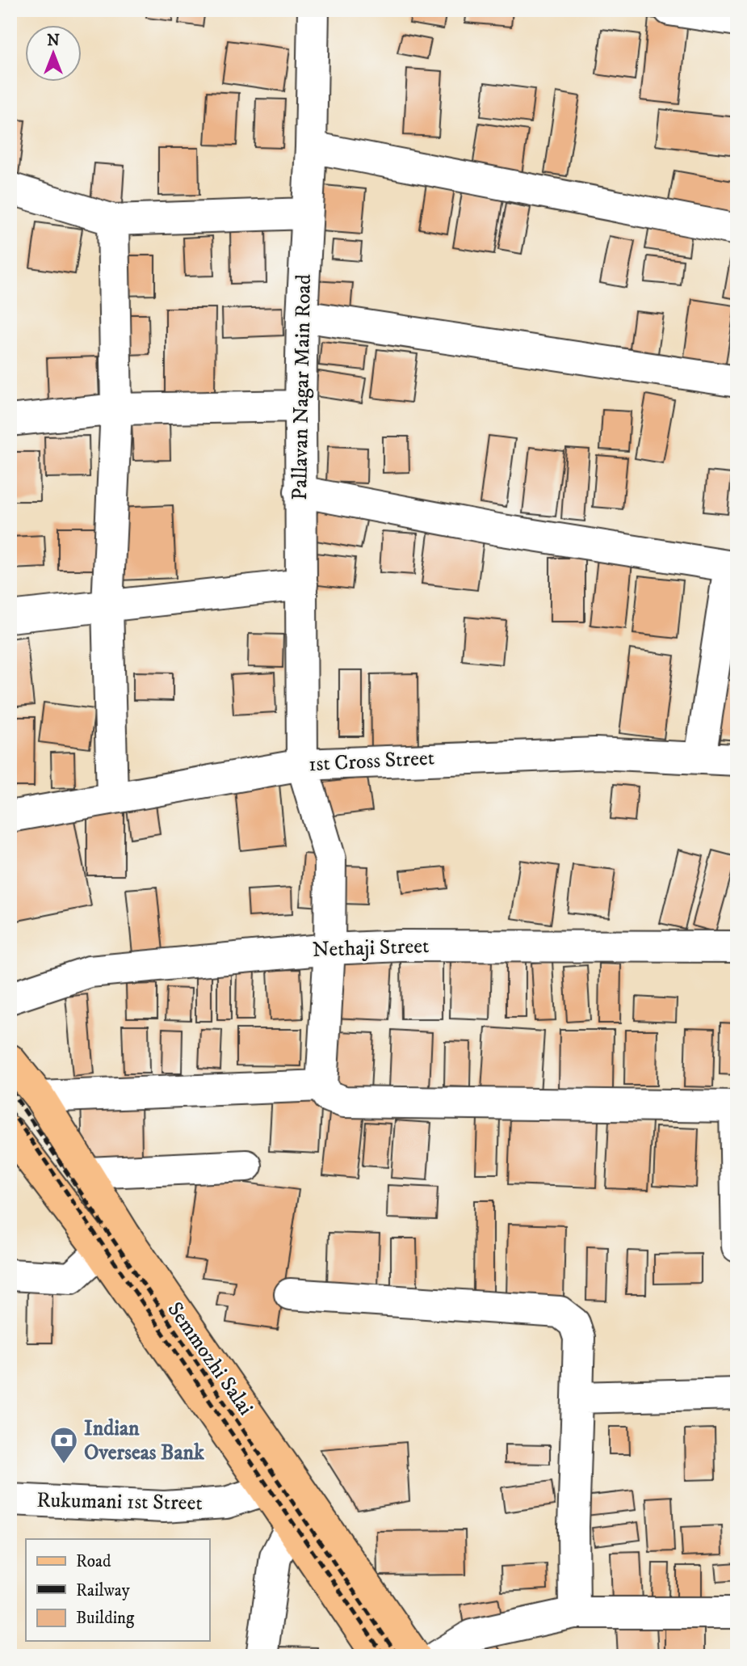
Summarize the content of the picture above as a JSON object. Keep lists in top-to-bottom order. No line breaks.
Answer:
{"streets":{"main road":["Semmozhi Salai"],"street":["Pallavan Nagar Main Road","1st Cross Street","Nethaji Street","Rukumani 1st Street"]},"crossings":[["Pallavan Nagar Main Road","1st Cross Street"],["Pallavan Nagar Main Road","Nethaji Street"],["Semmozhi Salai","Rukumani 1st Street"]],"places":{"bank":["Indian Overseas Bank"]},"legend":["Road","Railway","Building"],"north":"top"}
